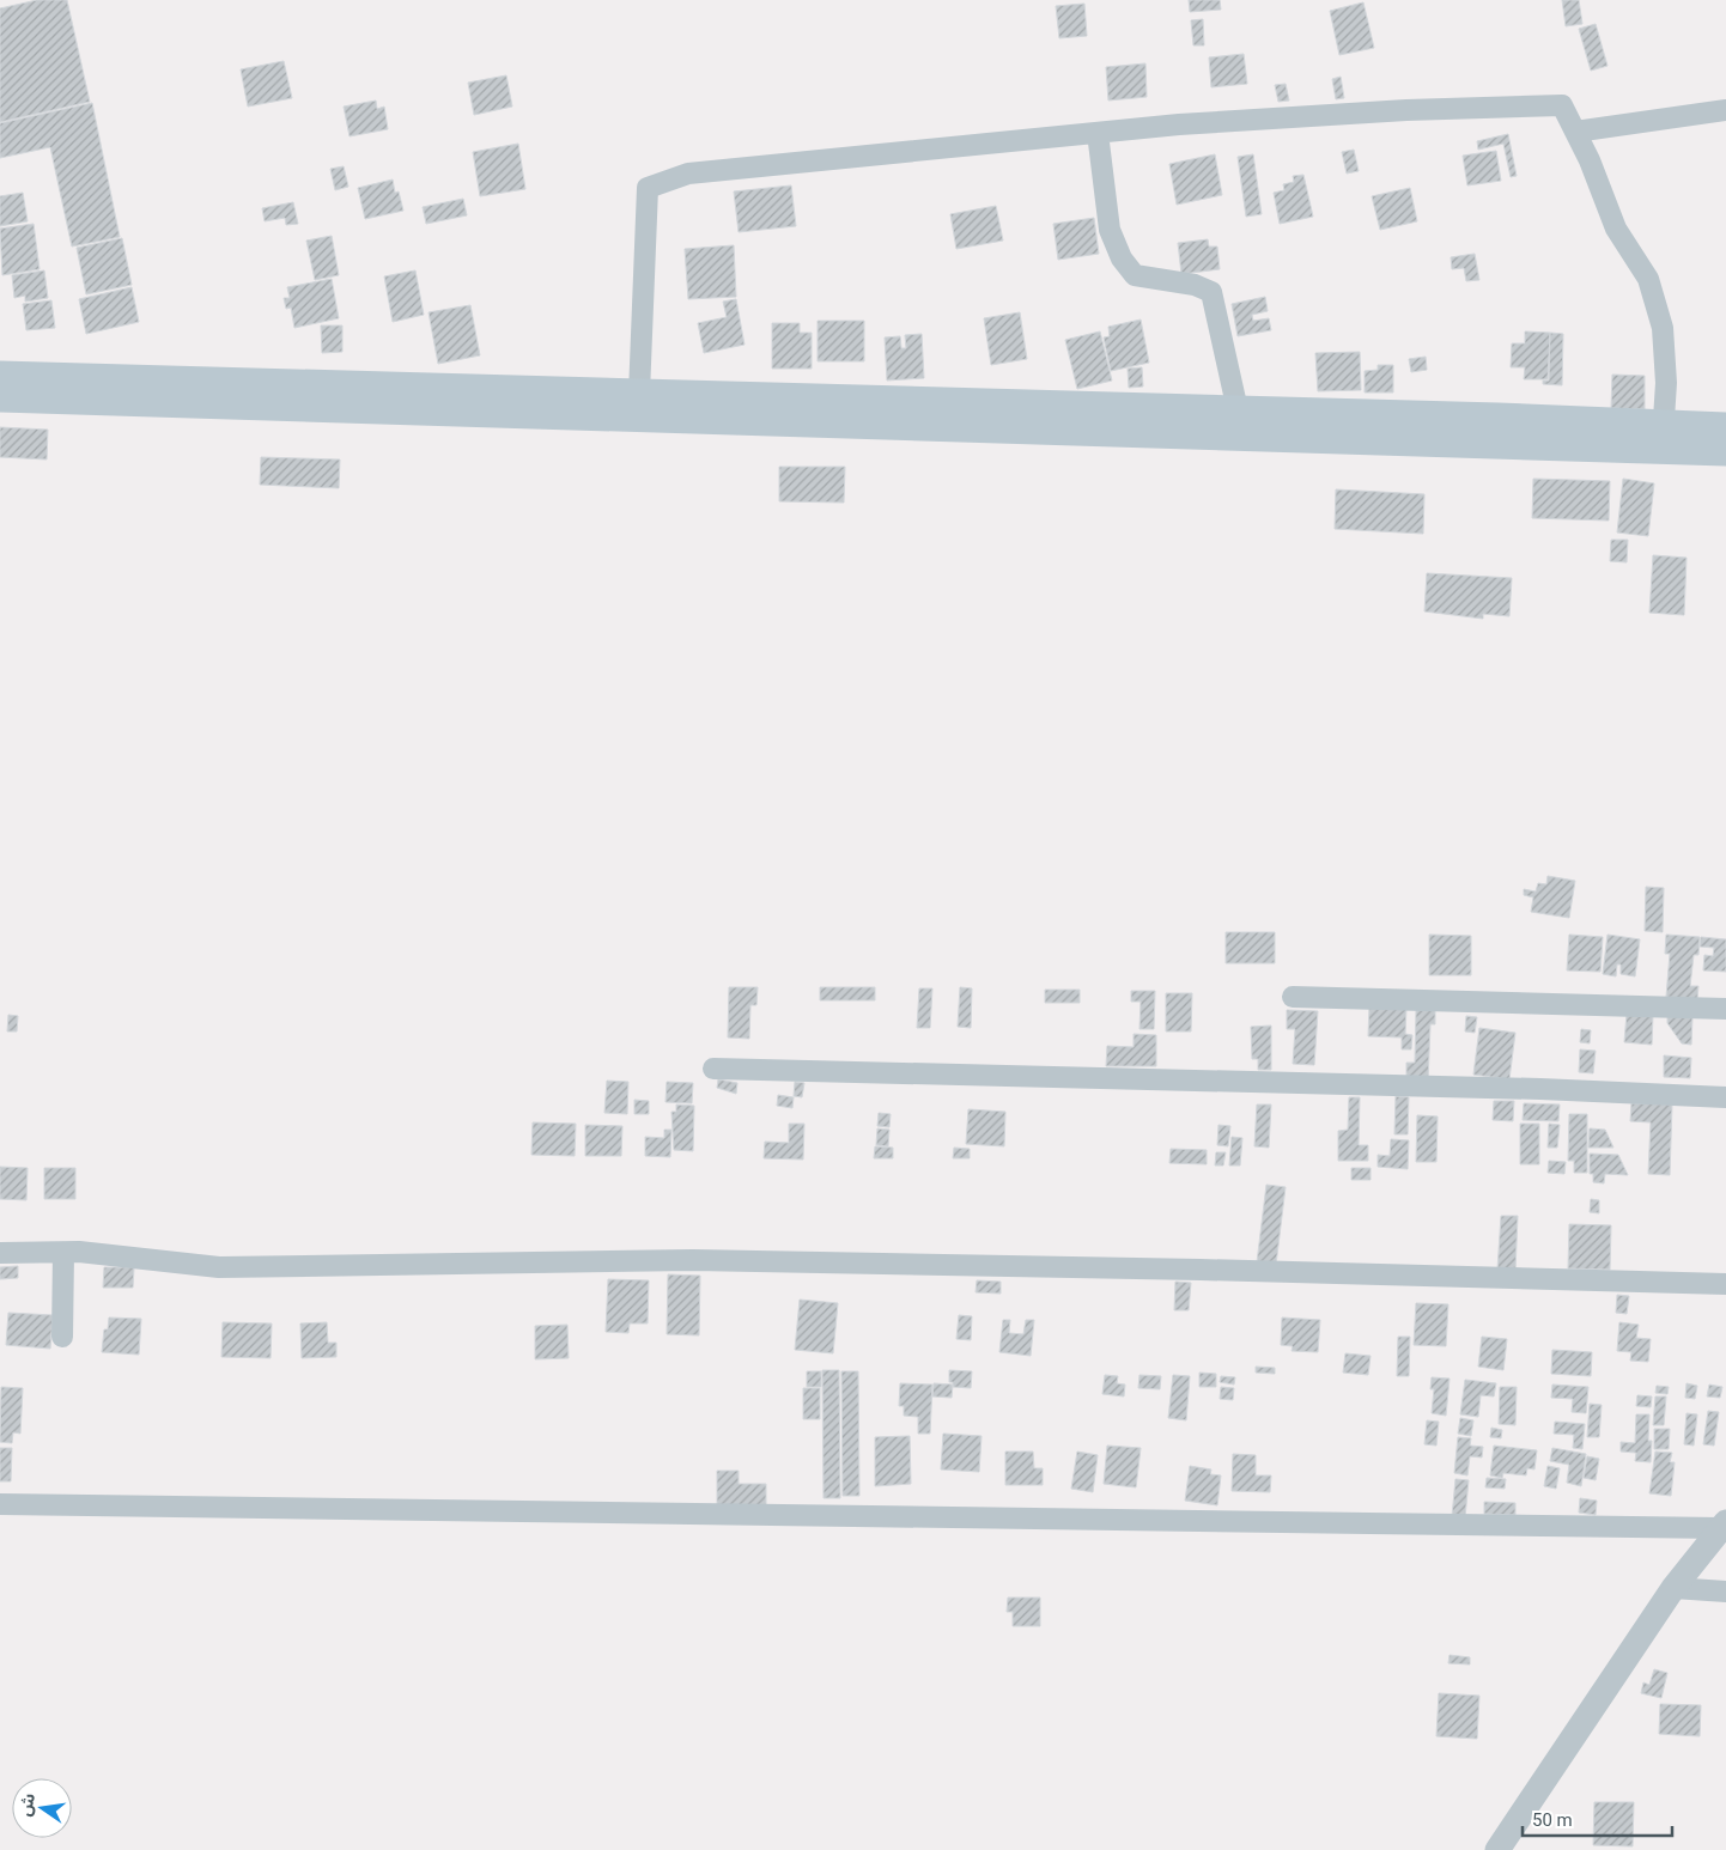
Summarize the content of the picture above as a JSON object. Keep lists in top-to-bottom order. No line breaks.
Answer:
{"scale_bar":"50 m","north":"left"}
